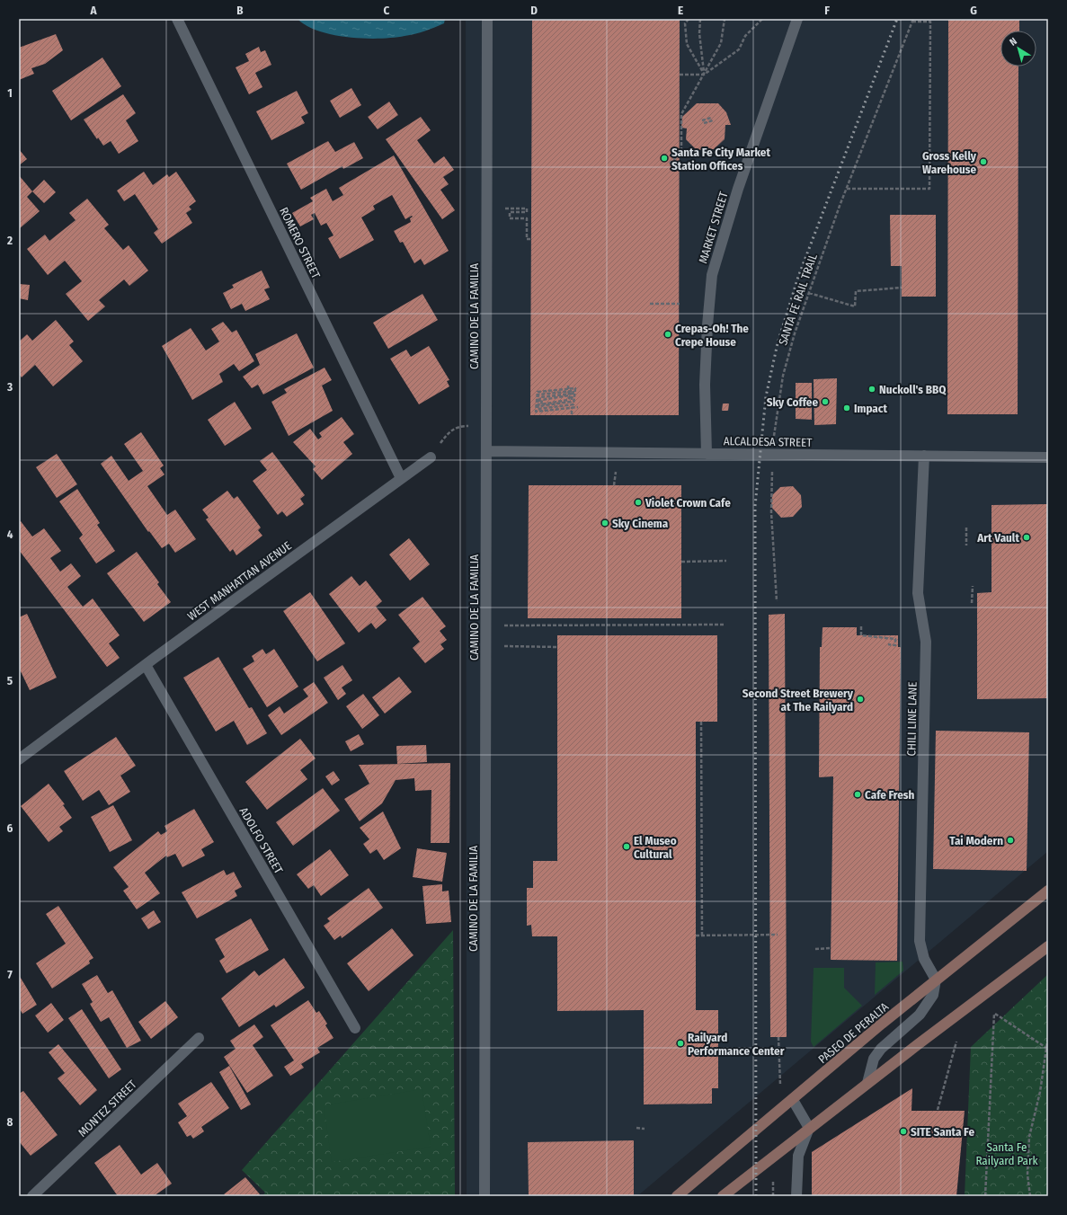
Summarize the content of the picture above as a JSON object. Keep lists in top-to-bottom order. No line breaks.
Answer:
{"streets":{"street":["MARKET STREET","ROMERO STREET","CAMINO DE LA FAMILIA","ALCALDESA STREET","WEST MANHATTAN AVENUE","CHILI LINE LANE","ADOLFO STREET","PASEO DE PERALTA","MONTEZ STREET"],"path":["SANTA FE RAIL TRAIL"]},"crossings":[["MARKET STREET","ALCALDESA STREET"],["ROMERO STREET","WEST MANHATTAN AVENUE"],["SANTA FE RAIL TRAIL","ALCALDESA STREET"],["CAMINO DE LA FAMILIA","ALCALDESA STREET"],["ALCALDESA STREET","CHILI LINE LANE"],["WEST MANHATTAN AVENUE","ADOLFO STREET"],["CHILI LINE LANE","PASEO DE PERALTA"]],"parks":["Santa Fe Railyard Park"],"places":["Santa Fe City Market Station Offices","Gross Kelly Warehouse","Crepas-Oh! The Crepe House","Nuckoll's BBQ","Sky Coffee","Impact","Violet Crown Cafe","Sky Cinema","Art Vault","Second Street Brewery at The Railyard","Cafe Fresh","Tai Modern","El Museo Cultural","Railyard Performance Center","SITE Santa Fe"],"north":"top left","grid":{"columns":["A","B","C","D","E","F","G"],"rows":["1","2","3","4","5","6","7","8"]}}
